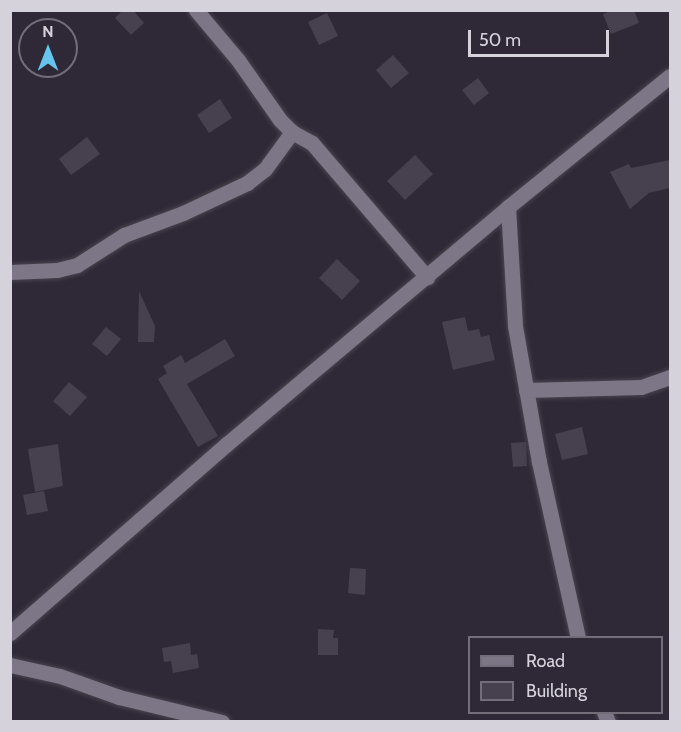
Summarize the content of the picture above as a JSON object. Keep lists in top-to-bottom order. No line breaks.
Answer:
{"legend":["Road","Building"],"scale_bar":"50 m","north":"top"}
